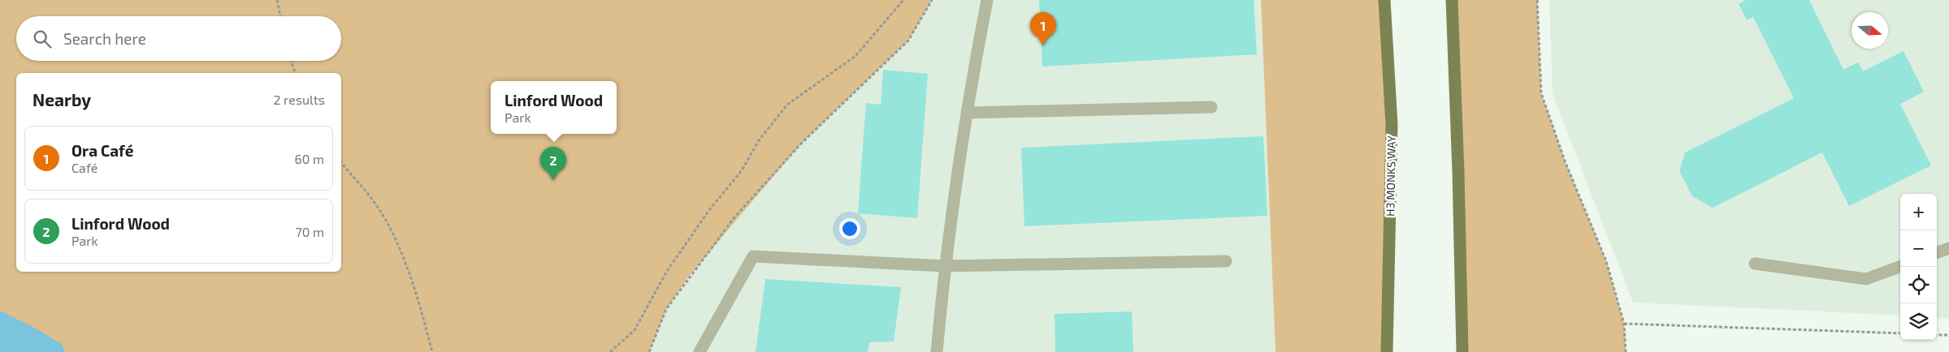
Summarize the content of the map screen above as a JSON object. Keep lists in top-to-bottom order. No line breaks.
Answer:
{"streets":{"main road":["H3 MONKS WAY"]},"north":"right","page":{"pins":["1","2"],"search":"Search here","heading":["Nearby","2 results"],"popup":["Linford Wood","Park"],"list":[{"mark":"1","name":"Ora Café","note":"Café","value":"60 m"},{"mark":"2","name":"Linford Wood","note":"Park","value":"70 m"}],"map_buttons":["+","−"]}}
